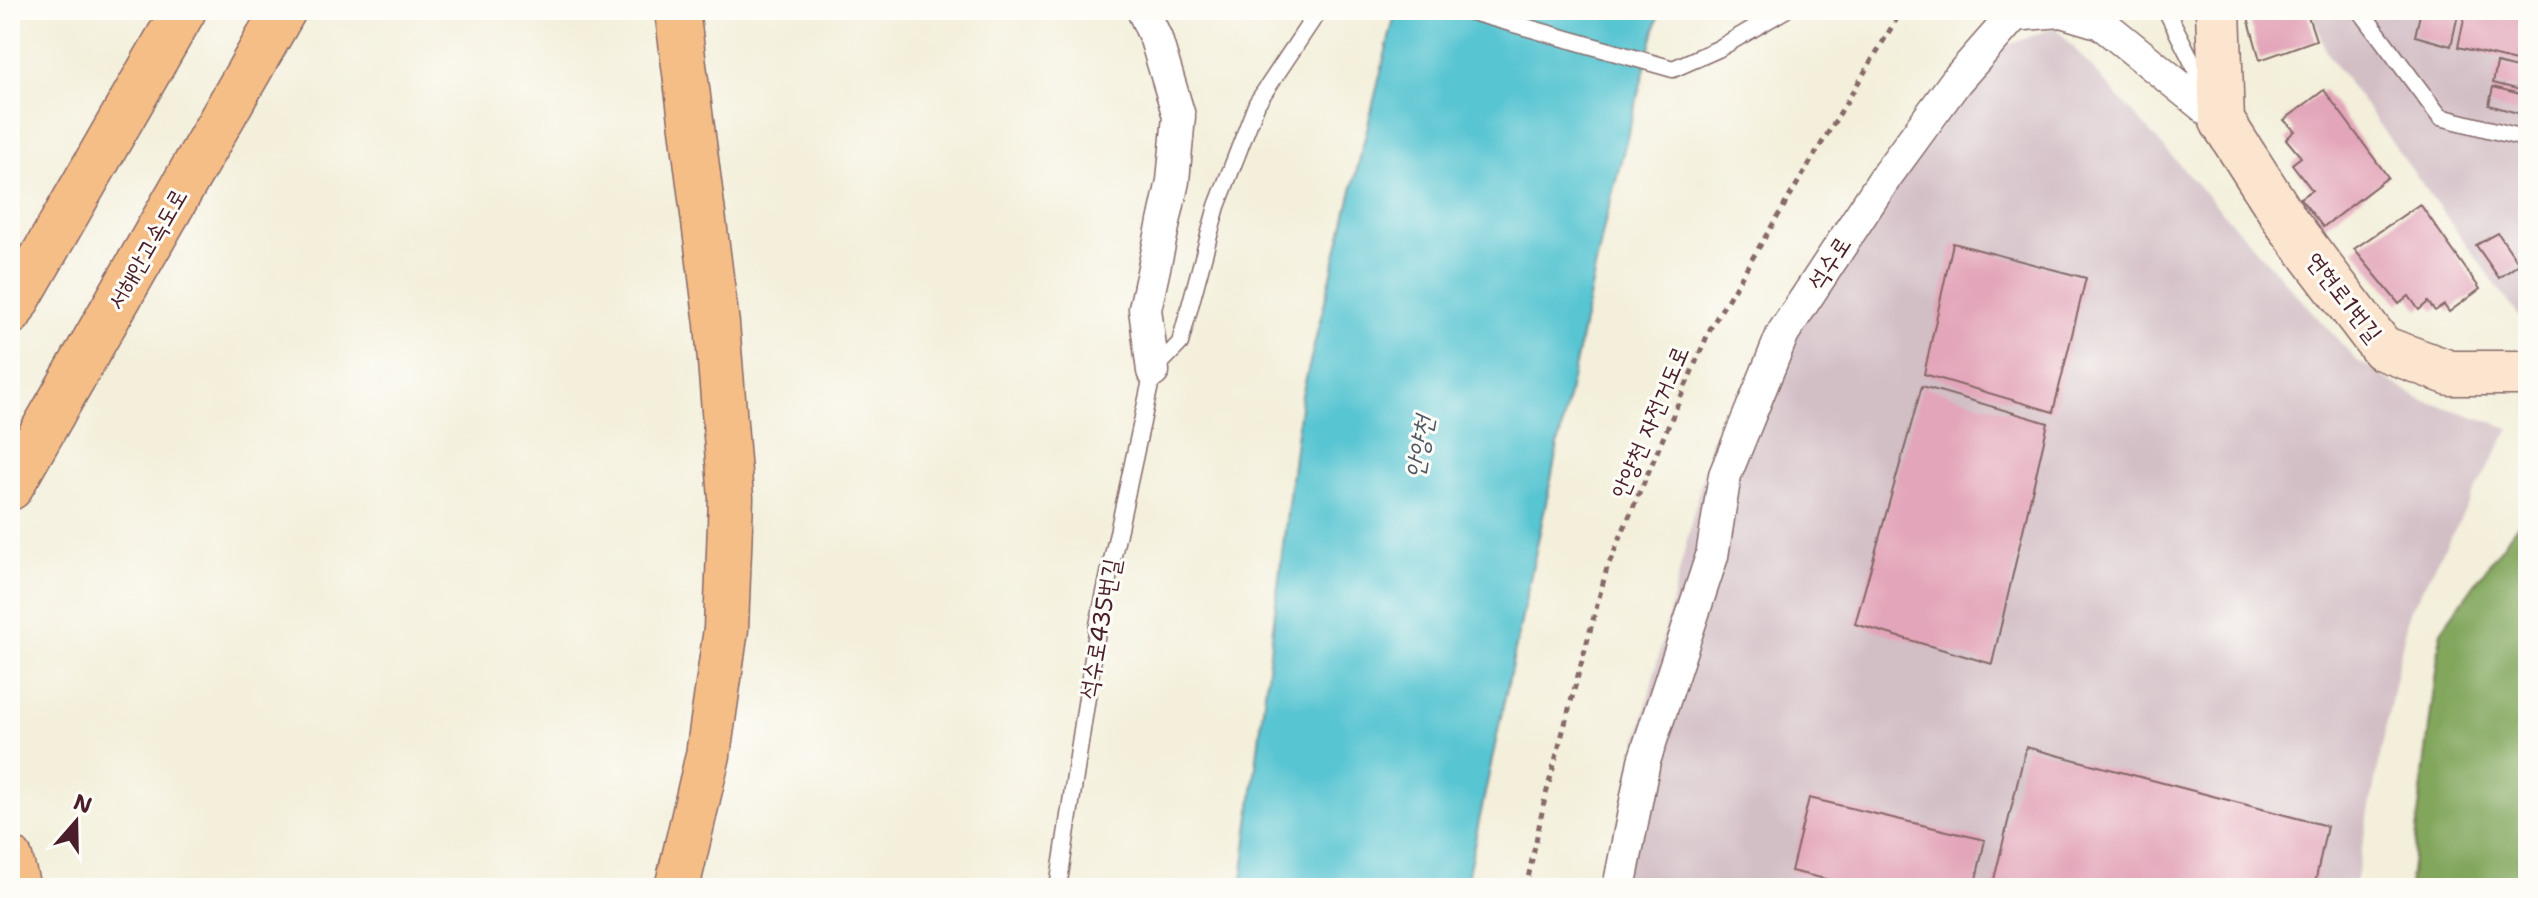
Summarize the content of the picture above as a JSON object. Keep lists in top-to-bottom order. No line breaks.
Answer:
{"streets":{"highway":["서해안고속도로"],"street":["석수로","연현로1번길","석수로435번길"],"path":["안양천 자전거도로"]},"crossings":[["석수로","연현로1번길"]],"water":["안양천"],"north":"top"}
